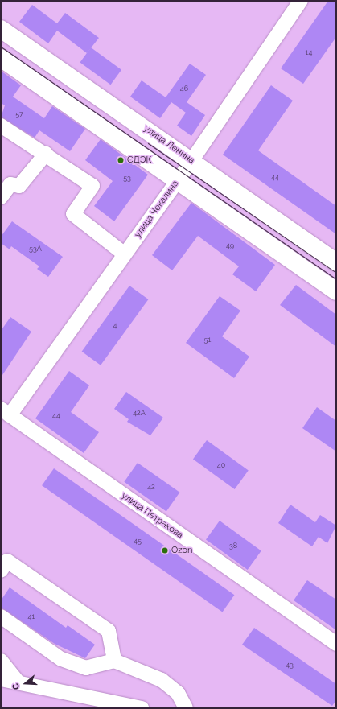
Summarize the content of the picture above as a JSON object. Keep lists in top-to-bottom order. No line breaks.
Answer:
{"streets":{"main road":["улица Ленина"],"street":["улица Чекалина","улица Петракова"]},"crossings":[["улица Ленина","улица Чекалина"],["улица Чекалина","улица Петракова"]],"places":["СДЭК","Ozon"],"house_numbers":["14","46","57","44","53","49","53А","4","51","42А","44","40","42","45","38","41","43"],"north":"left"}
